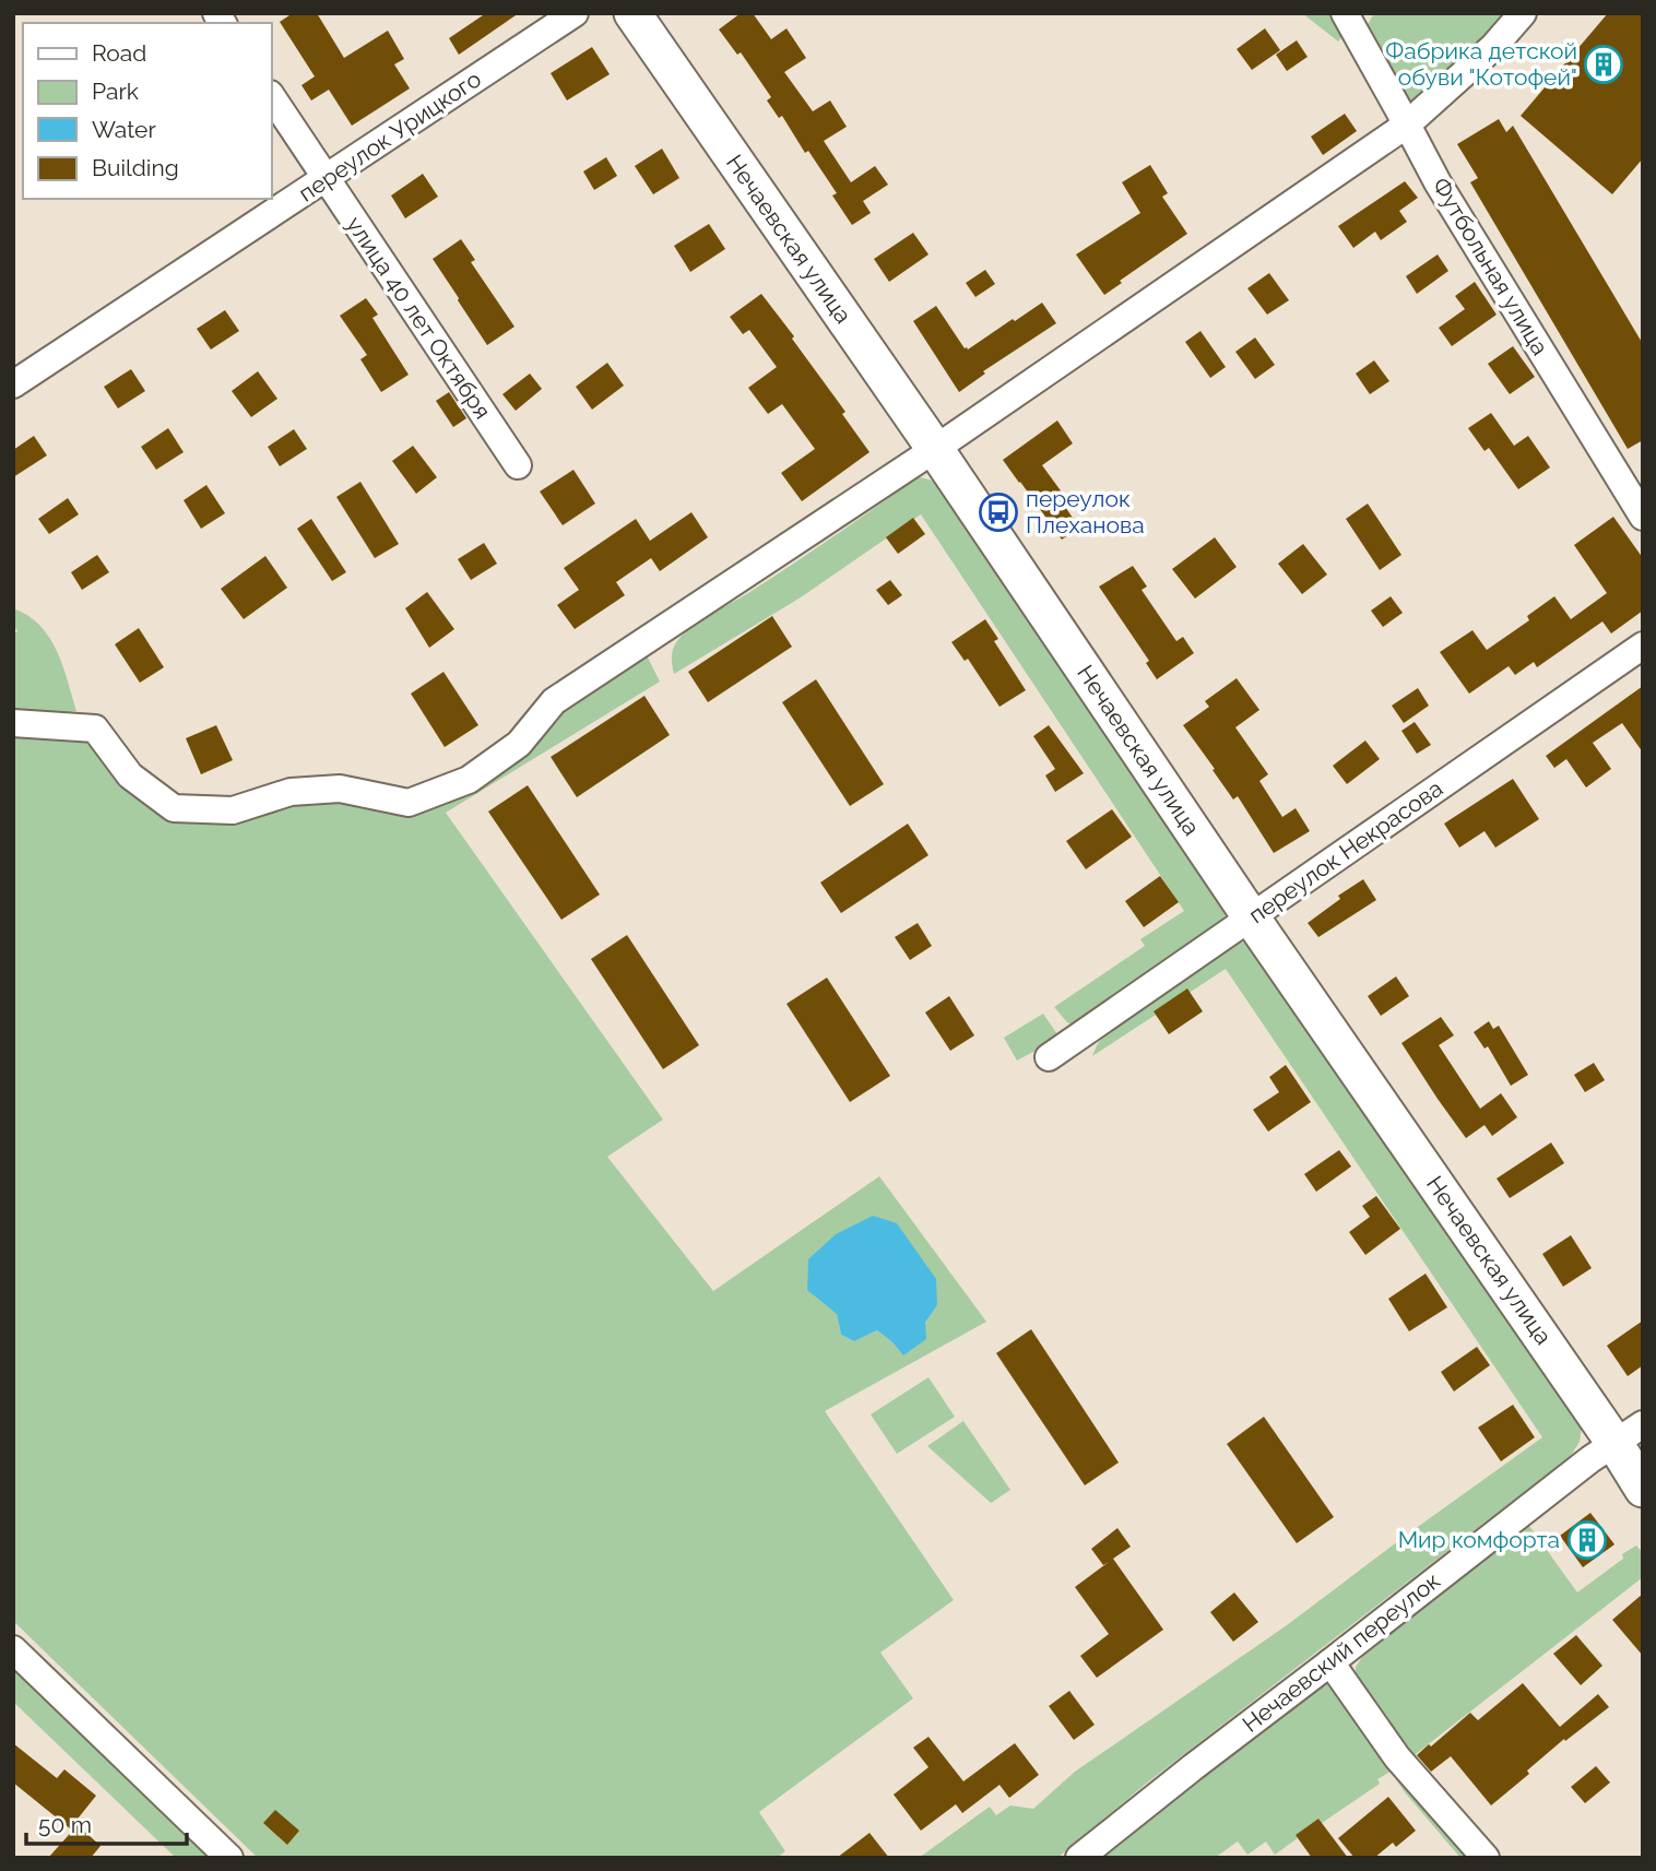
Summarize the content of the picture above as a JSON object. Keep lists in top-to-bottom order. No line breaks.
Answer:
{"streets":{"street":["переулок Урицкого","Нечаевская улица","Футбольная улица","улица 40 лет Октября","переулок Некрасова","Нечаевский переулок"]},"crossings":[["переулок Урицкого","улица 40 лет Октября"],["Нечаевская улица","переулок Некрасова"],["Нечаевская улица","Нечаевский переулок"]],"places":{"building":["Фабрика детской обуви \"Котофей\"","Мир комфорта"],"bus stop":["переулок Плеханова"]},"legend":["Road","Park","Water","Building"],"scale_bar":"50 m"}
